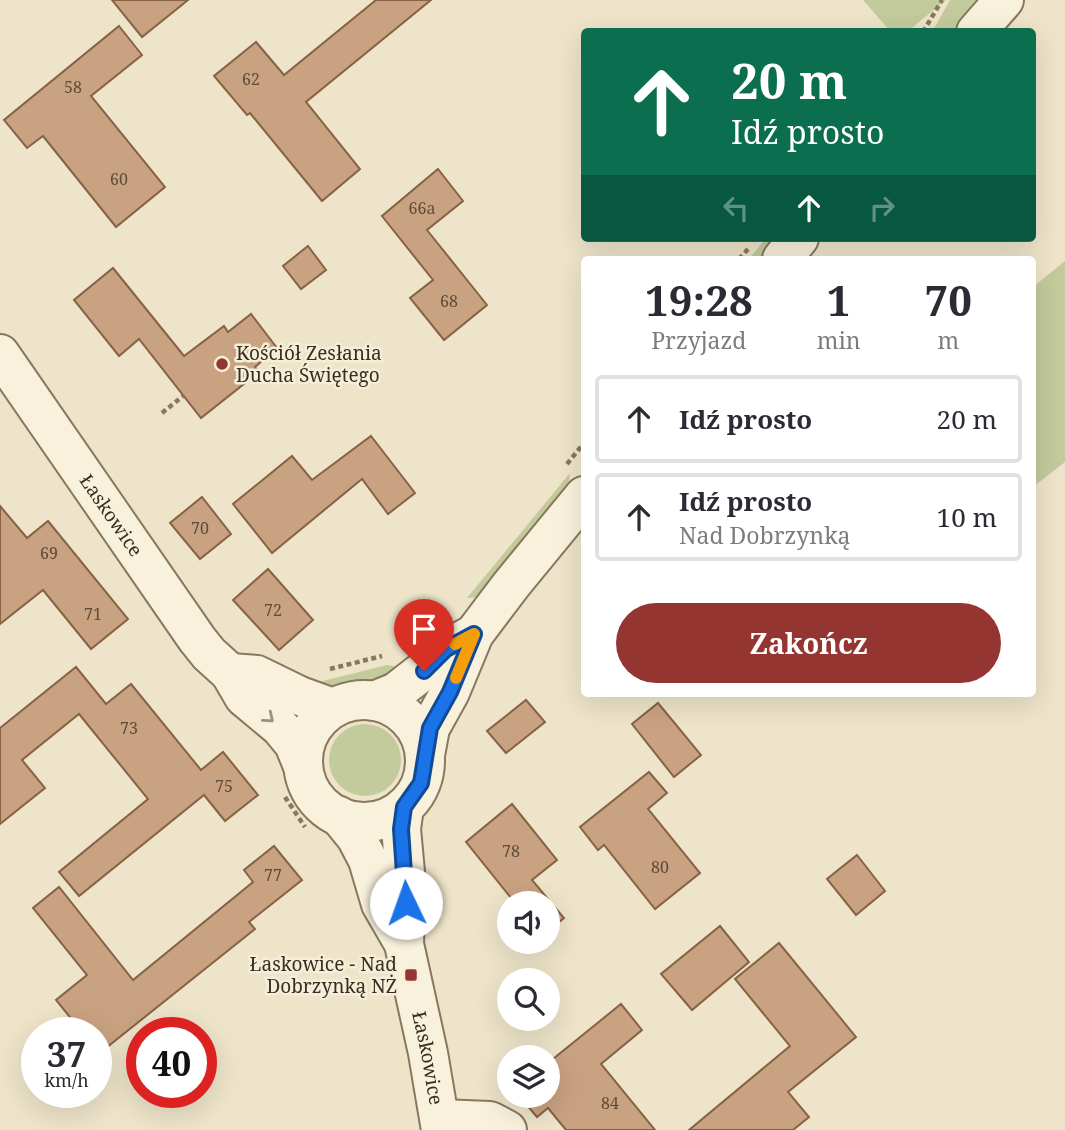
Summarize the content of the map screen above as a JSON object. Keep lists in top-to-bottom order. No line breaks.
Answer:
{"streets":{"street":["Łaskowice"]},"places":{"other":["Kościół Zesłania Ducha Świętego"],"transit":["Łaskowice - Nad Dobrzynką NŻ"]},"house_numbers":["62","58","60","66a","68","70","69","72","71","73","75","78","80","77","84"],"page":{"turn":["20 m","Idź prosto"],"eta":["19:28","Przyjazd","1","min","70","m"],"list":[{"name":"Idź prosto","value":"20 m"},{"name":"Idź prosto","note":"Nad Dobrzynką","value":"10 m"}],"buttons":"Zakończ","speed":"37 km/h","limit":"40"}}
